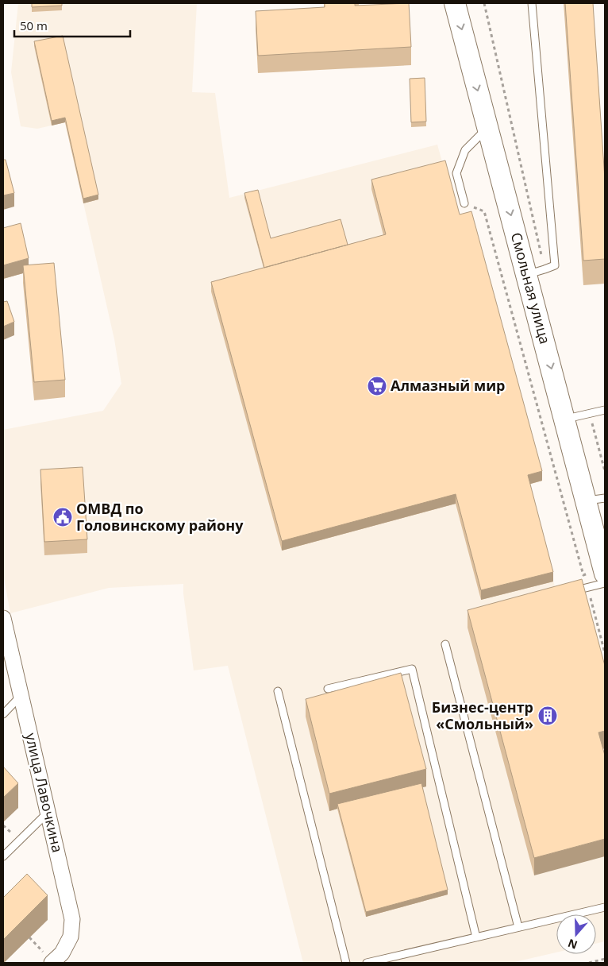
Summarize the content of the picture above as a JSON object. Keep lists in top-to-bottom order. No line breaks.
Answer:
{"streets":{"street":["Смольная улица","улица Лавочкина"]},"one_way":["Смольная улица"],"places":{"supermarket":["Алмазный мир"],"public building":["ОМВД по Головинскому району"],"building":["Бизнес-центр «Смольный»"]},"scale_bar":"50 m","north":"bottom"}
